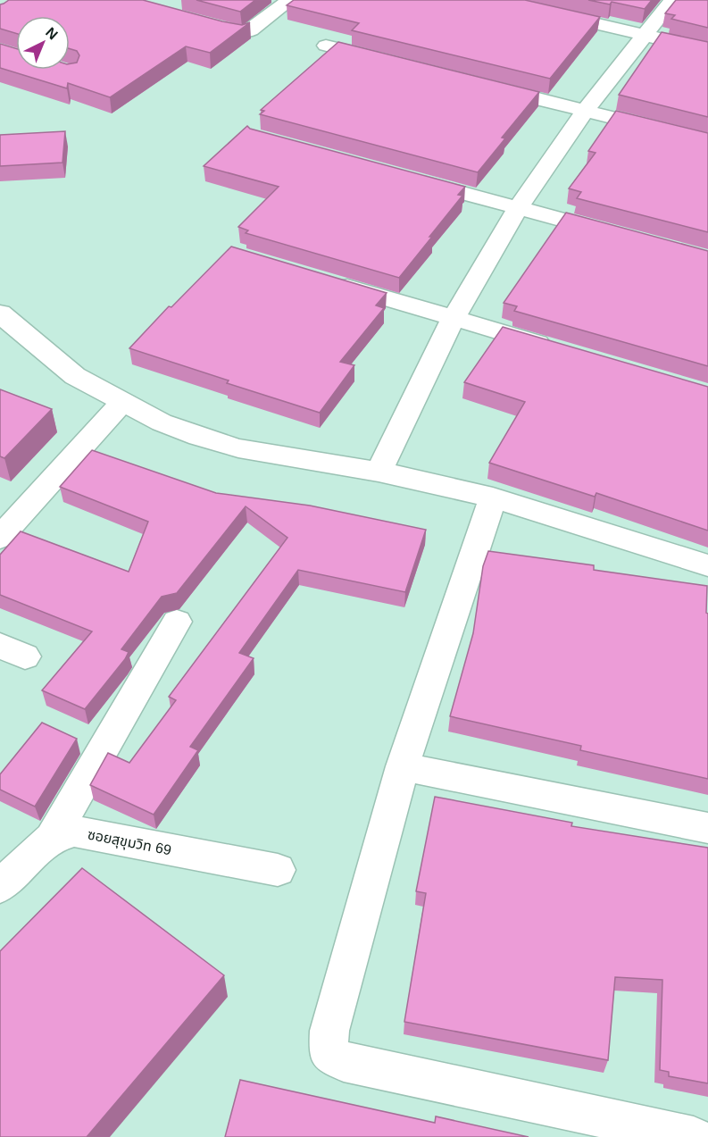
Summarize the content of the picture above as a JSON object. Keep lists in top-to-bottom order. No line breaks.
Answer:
{"streets":{"street":["ซอยสุขุมวิท 69"]},"north":"top right"}
